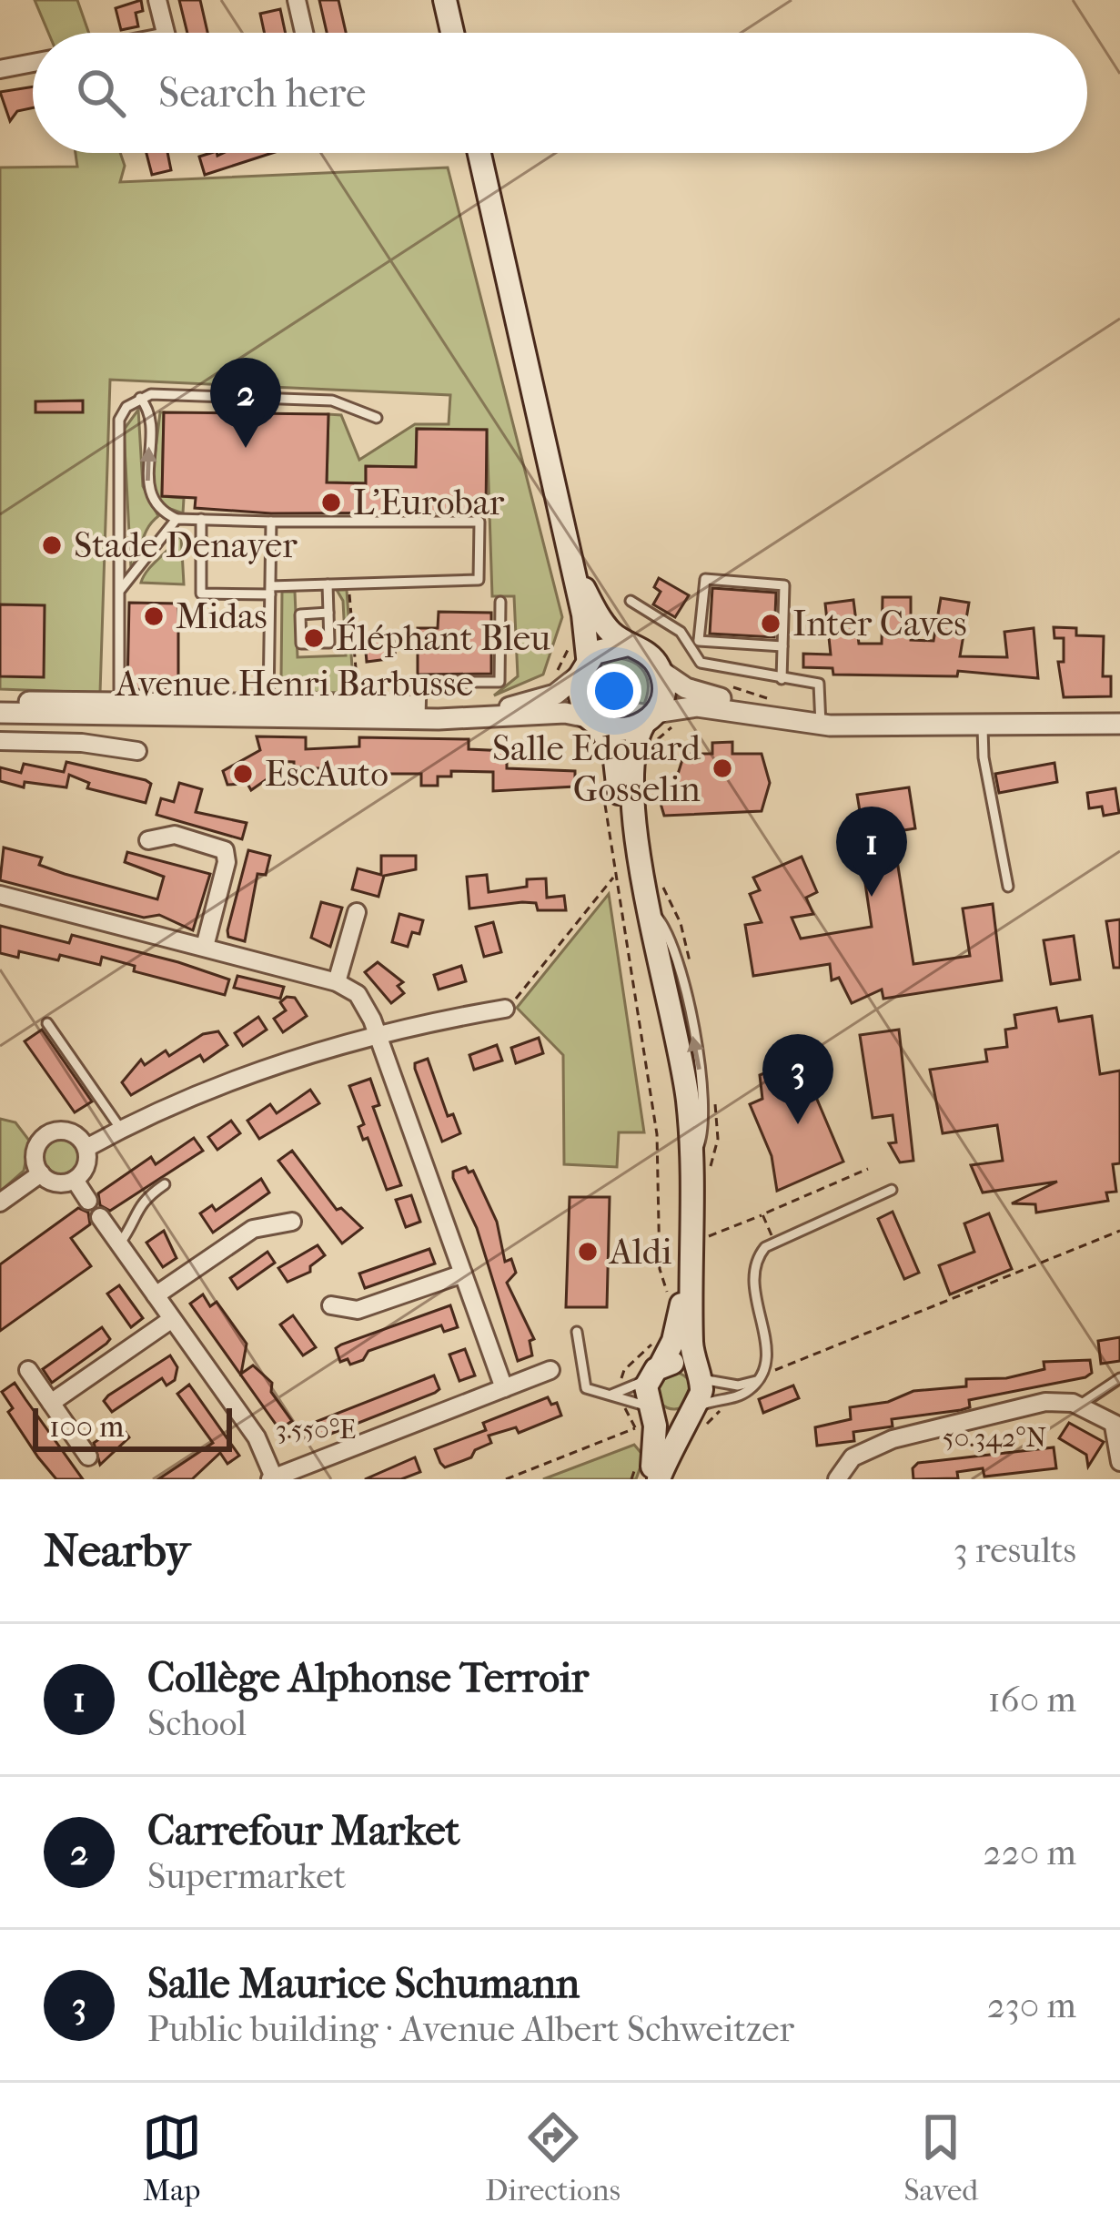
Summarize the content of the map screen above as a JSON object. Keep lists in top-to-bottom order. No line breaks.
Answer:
{"streets":{"street":["Avenue Henri Barbusse"]},"places":["L'Eurobar","Stade Denayer","Midas","Inter Caves","Éléphant Bleu","Salle Edouard Gosselin","EscAuto","Aldi"],"scale_bar":"100 m","page":{"search":"Search here","pins":["2","1","3"],"scale":"100 m","heading":["Nearby","3 results"],"list":[{"mark":"1","name":"Collège Alphonse Terroir","note":"School","value":"160 m"},{"mark":"2","name":"Carrefour Market","note":"Supermarket","value":"220 m"},{"mark":"3","name":"Salle Maurice Schumann","note":"Public building · Avenue Albert Schweitzer","value":"230 m"}],"nav":["Map","Directions","Saved"]},"coordinates":["3.550°E","50.342°N"]}
